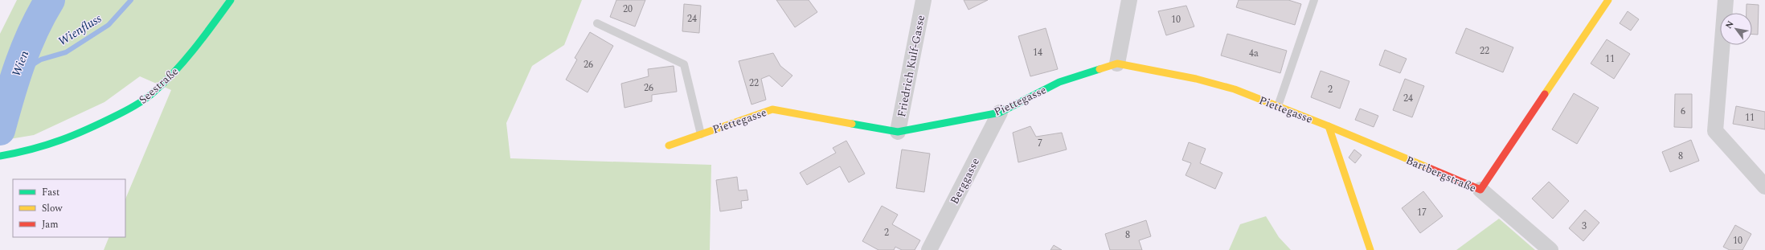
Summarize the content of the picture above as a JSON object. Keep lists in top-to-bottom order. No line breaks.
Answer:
{"streets":{"street":["Friedrich Kulf-Gasse","Seestraße","Piettegasse","Bartbergstraße","Berggasse"]},"crossings":[["Friedrich Kulf-Gasse","Piettegasse"],["Piettegasse","Bartbergstraße"],["Piettegasse","Berggasse"]],"water":["Wienfluss","Wien"],"house_numbers":["20","24","10","22","14","4a","11","26","22","26","2","24","6","11","7","8","17","3","2","8","10"],"legend":["Fast","Slow","Jam"],"north":"top left"}
